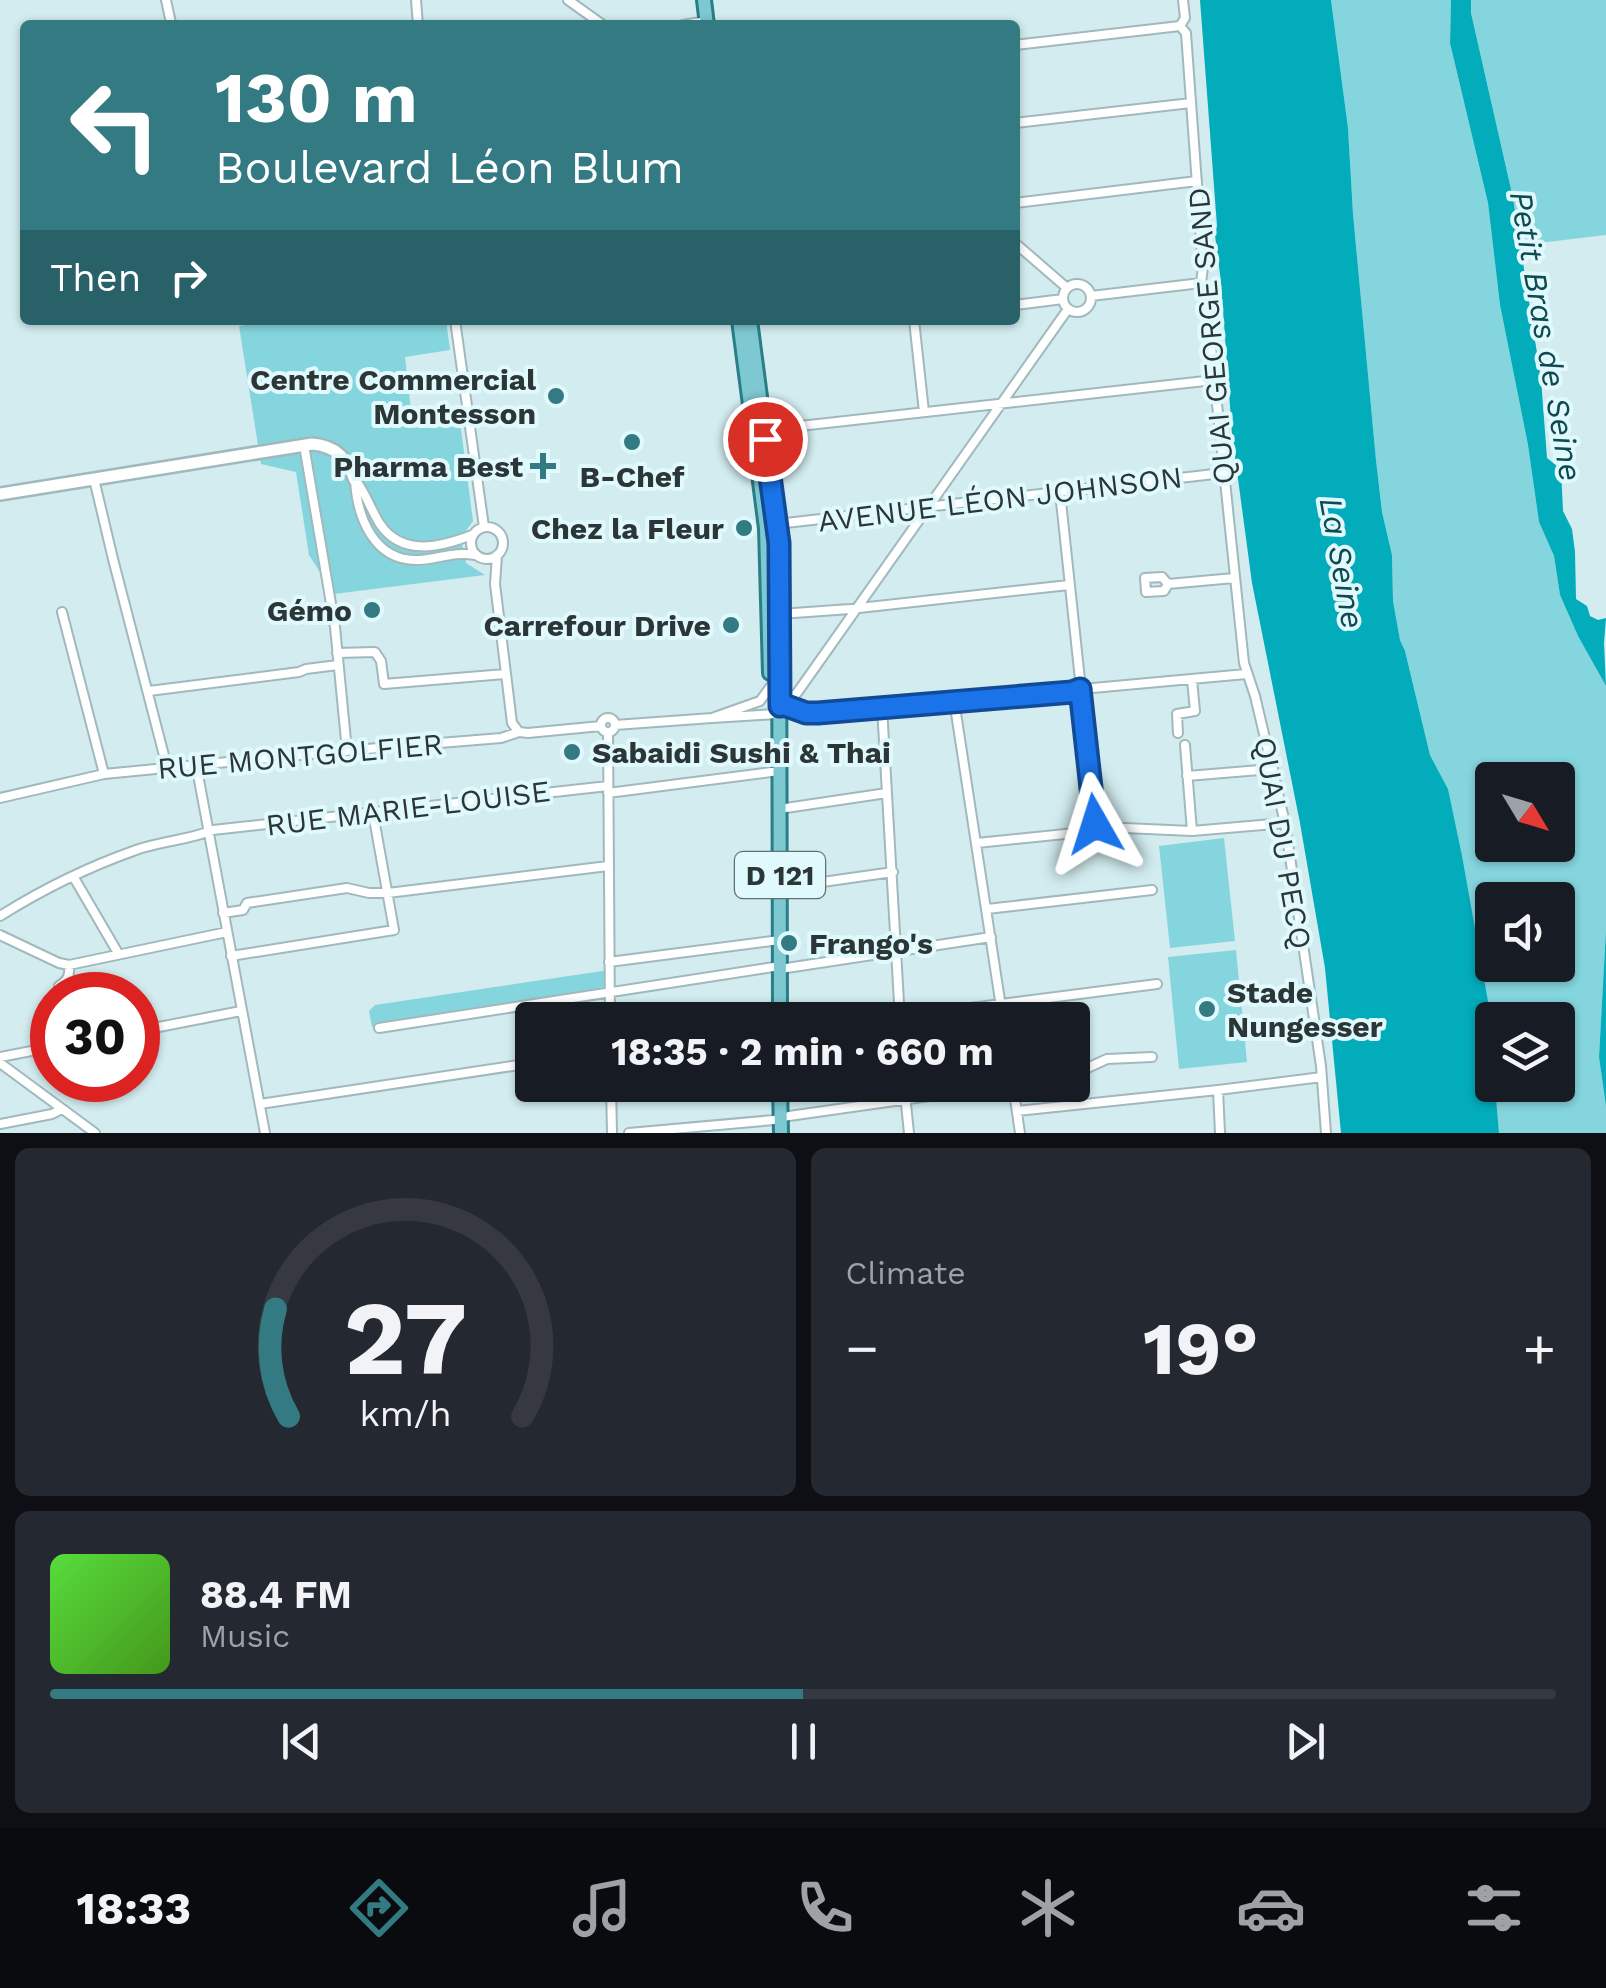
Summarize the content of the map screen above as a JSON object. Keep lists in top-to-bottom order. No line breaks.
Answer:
{"streets":{"main road":["D 121"],"street":["QUAI GEORGE SAND","AVENUE LÉON JOHNSON","RUE MONTGOLFIER","RUE MARIE-LOUISE","QUAI DU PECQ"]},"crossings":[["QUAI GEORGE SAND","AVENUE LÉON JOHNSON"],["QUAI GEORGE SAND","QUAI DU PECQ"],["AVENUE LÉON JOHNSON","D 121"],["RUE MONTGOLFIER","D 121"],["RUE MARIE-LOUISE","D 121"]],"water":["Petit Bras de Seine","La Seine"],"places":{"other":["Centre Commercial Montesson","B-Chef","Chez la Fleur","Gémo","Carrefour Drive","Sabaidi Sushi & Thai","Frango's","Stade Nungesser"],"health":["Pharma Best"]},"north":"bottom right","page":{"turn":["130 m","Boulevard Léon Blum"],"then":"Then","limit":"30","trip":"18:35 · 2 min · 660 m","tile":"Climate","heat":["−","19°","+"],"song":["88.4 FM","Music"],"tabs":"18:33","gauge":["27","km/h"]}}
